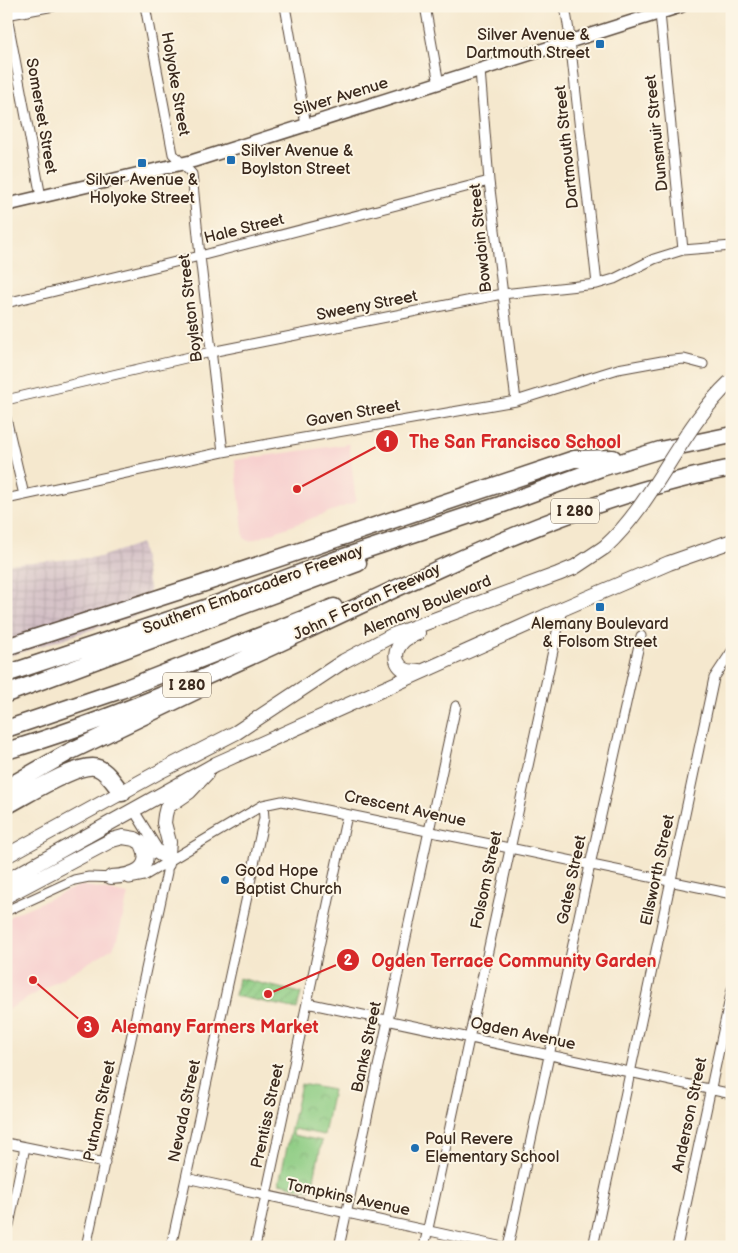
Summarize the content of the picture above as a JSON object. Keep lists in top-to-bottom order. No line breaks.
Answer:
{"streets":{"highway":["I 280","Southern Embarcadero Freeway","John F Foran Freeway"],"main road":["Silver Avenue","Alemany Boulevard"],"street":["Holyoke Street","Somerset Street","Dunsmuir Street","Dartmouth Street","Hale Street","Bowdoin Street","Sweeny Street","Boylston Street","Gaven Street","Crescent Avenue","Ellsworth Street","Folsom Street","Gates Street","Ogden Avenue","Banks Street","Putnam Street","Nevada Street","Anderson Street","Prentiss Street","Tompkins Avenue"]},"crossings":[["Holyoke Street","Silver Avenue"],["Holyoke Street","Boylston Street"],["Silver Avenue","Somerset Street"],["Silver Avenue","Dunsmuir Street"],["Silver Avenue","Dartmouth Street"],["Silver Avenue","Bowdoin Street"],["Silver Avenue","Boylston Street"],["Dunsmuir Street","Sweeny Street"],["Dartmouth Street","Sweeny Street"],["Hale Street","Bowdoin Street"],["Hale Street","Boylston Street"],["Bowdoin Street","Sweeny Street"],["Bowdoin Street","Gaven Street"],["Sweeny Street","Boylston Street"],["Boylston Street","Gaven Street"],["I 280","Southern Embarcadero Freeway"],["Crescent Avenue","Ellsworth Street"],["Crescent Avenue","Folsom Street"],["Crescent Avenue","Gates Street"],["Crescent Avenue","Banks Street"],["Crescent Avenue","Putnam Street"],["Crescent Avenue","Nevada Street"],["Crescent Avenue","Prentiss Street"],["Ellsworth Street","Ogden Avenue"],["Folsom Street","Ogden Avenue"],["Folsom Street","Tompkins Avenue"],["Gates Street","Ogden Avenue"],["Ogden Avenue","Banks Street"],["Ogden Avenue","Anderson Street"],["Ogden Avenue","Prentiss Street"],["Banks Street","Tompkins Avenue"],["Nevada Street","Tompkins Avenue"],["Prentiss Street","Tompkins Avenue"]],"places":{"transit":["Silver Avenue & Dartmouth Street","Silver Avenue & Boylston Street","Silver Avenue & Holyoke Street","Alemany Boulevard & Folsom Street"],"other":["The San Francisco School","Good Hope Baptist Church","Alemany Farmers Market","Ogden Terrace Community Garden","Paul Revere Elementary School"]}}
